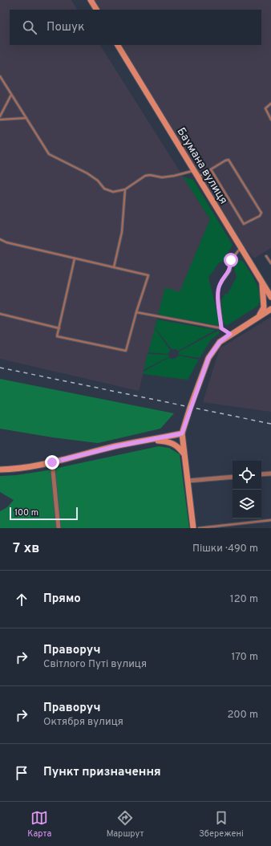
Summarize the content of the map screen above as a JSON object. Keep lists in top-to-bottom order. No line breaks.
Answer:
{"streets":{"main road":["Баумана вулиця"]},"scale_bar":"100 m","page":{"search":"Пошук","scale":"100 m","heading":["7 хв","Пішки · 490 m"],"list":[["Прямо","120 m"],["Праворуч","Світлого Путі вулиця","170 m"],["Праворуч","Октября вулиця","200 m"],"Пункт призначення"],"nav":["Карта","Маршрут","Збережені"]}}
